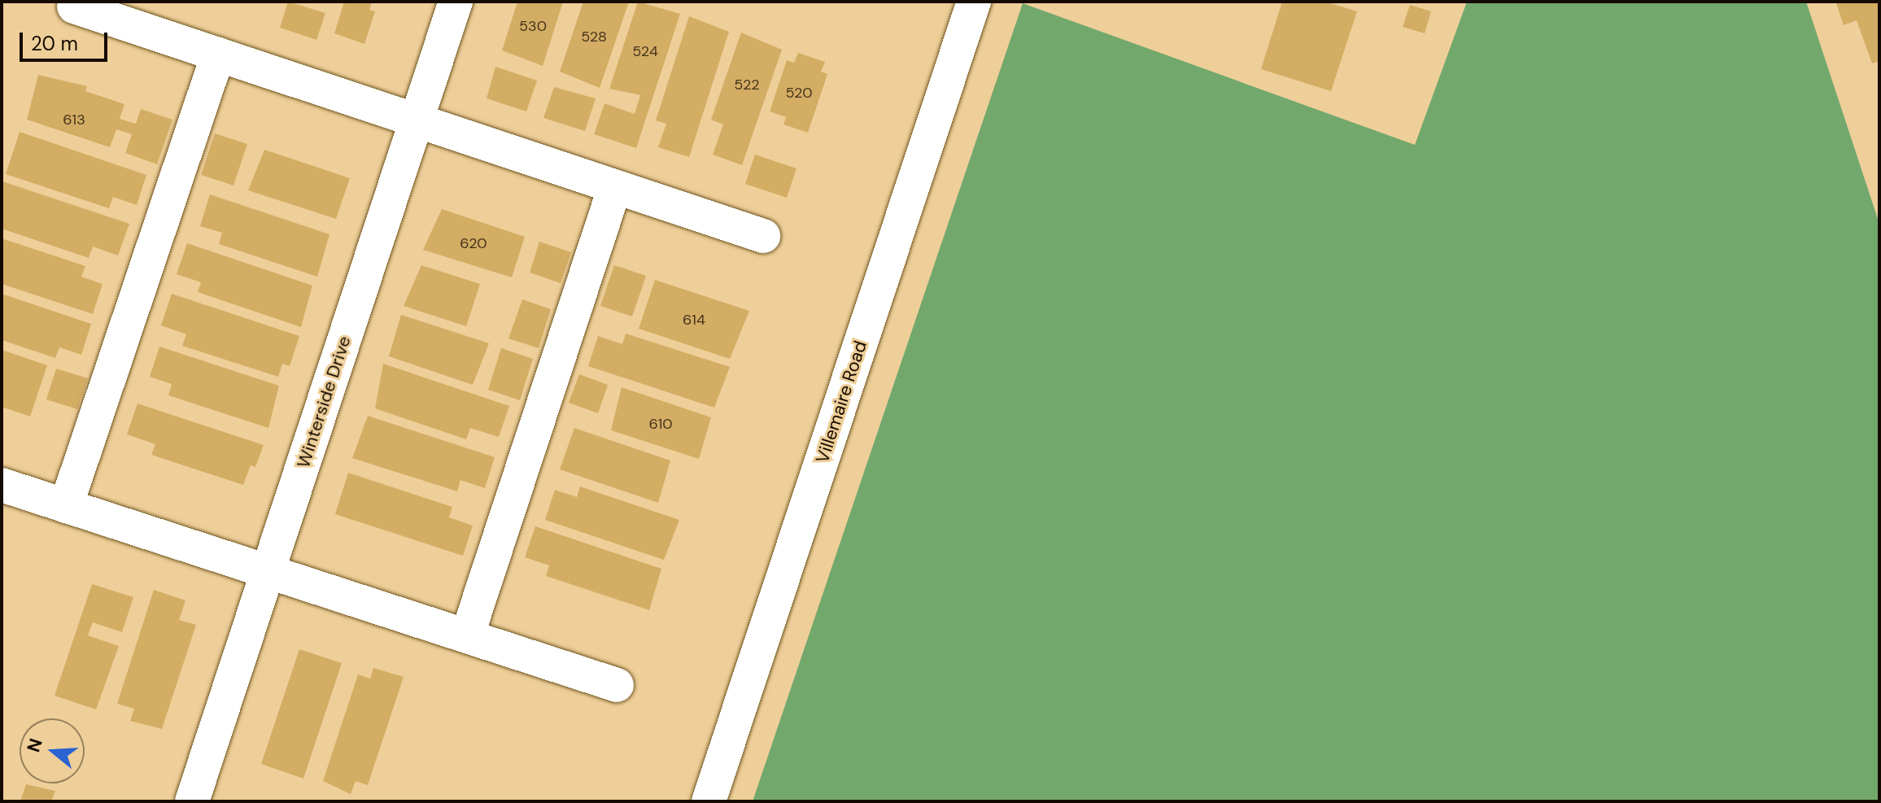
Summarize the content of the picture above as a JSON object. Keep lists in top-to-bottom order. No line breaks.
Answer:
{"streets":{"street":["Winterside Drive","Villemaire Road"]},"house_numbers":["530","528","524","522","520","613","620","614","610"],"scale_bar":"20 m","north":"left"}
